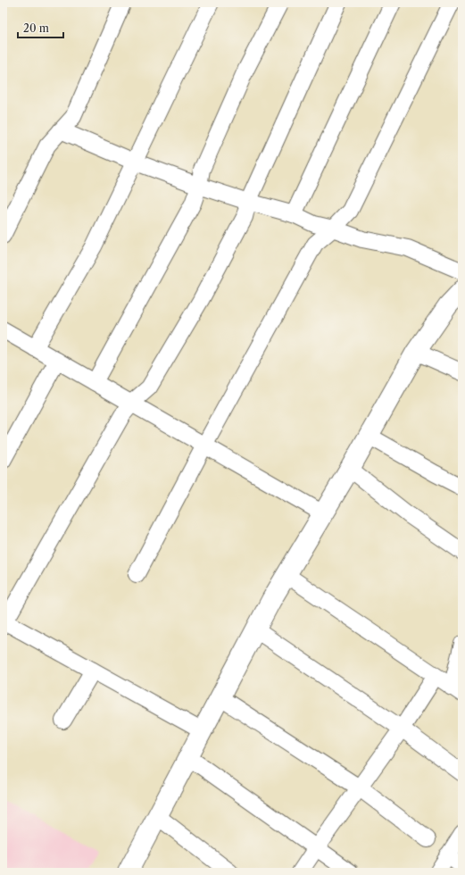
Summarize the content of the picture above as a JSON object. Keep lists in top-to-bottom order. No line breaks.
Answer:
{"scale_bar":"20 m"}
